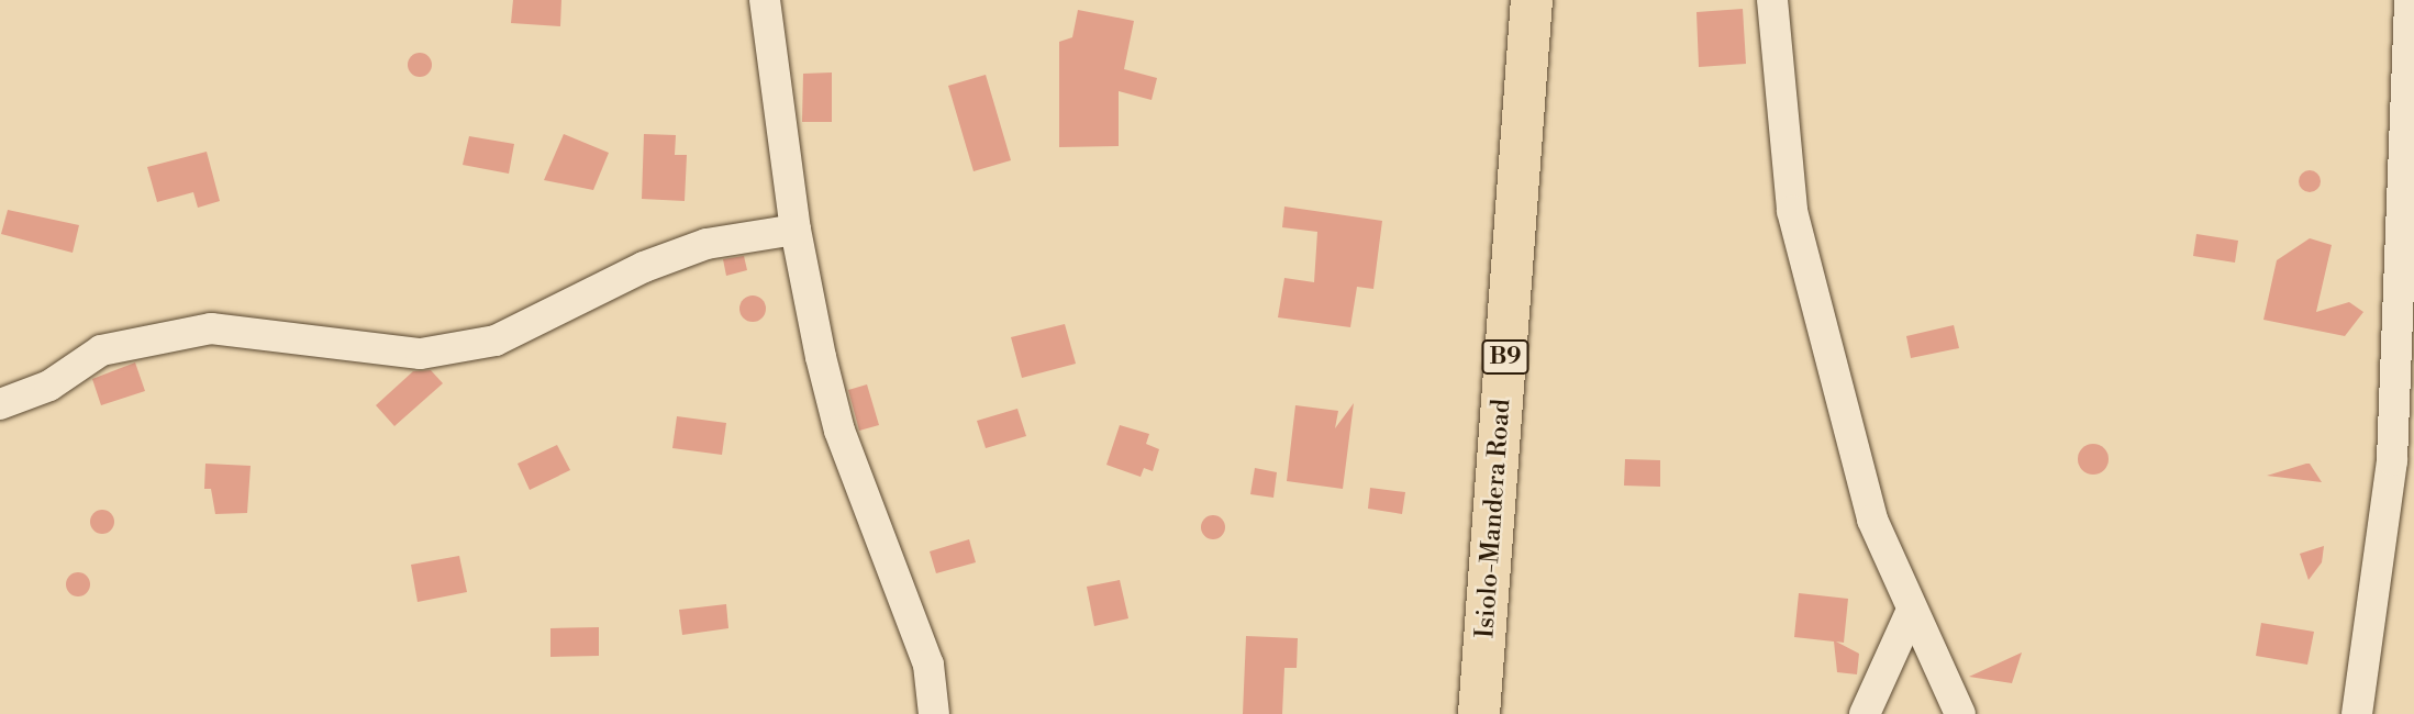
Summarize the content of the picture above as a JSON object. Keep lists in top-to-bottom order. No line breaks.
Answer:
{"streets":{"highway":["B9","Isiolo-Mandera Road"]}}
